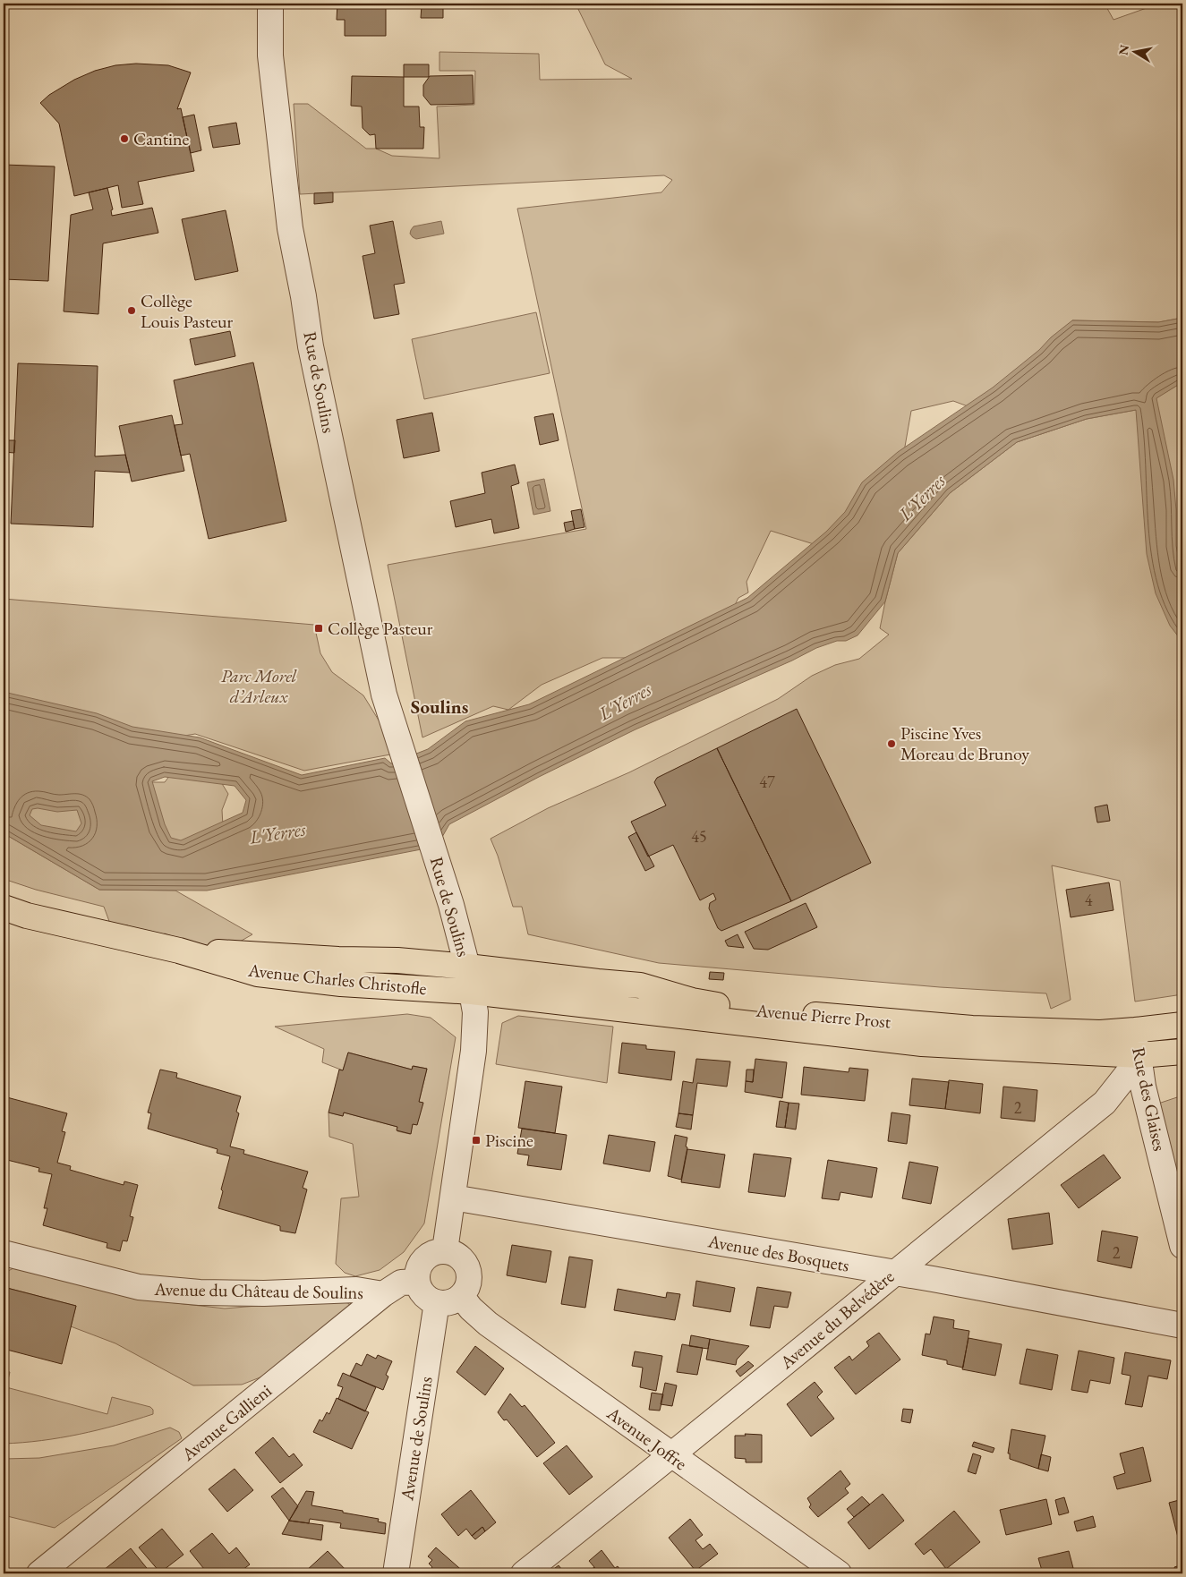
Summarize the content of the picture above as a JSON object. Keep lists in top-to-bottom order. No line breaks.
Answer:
{"streets":{"main road":["Avenue Charles Christofle","Avenue Pierre Prost"],"street":["Rue de Soulins","Rue des Glaises","Avenue des Bosquets","Avenue du Château de Soulins","Avenue du Belvédère","Avenue Gallieni","Avenue de Soulins","Avenue Joffre"]},"crossings":[["Rue de Soulins","Avenue Charles Christofle"],["Rue de Soulins","Avenue Pierre Prost"],["Rue de Soulins","Avenue des Bosquets"],["Rue de Soulins","Avenue Gallieni"],["Rue de Soulins","Avenue de Soulins"],["Rue de Soulins","Avenue Joffre"],["Avenue Charles Christofle","Avenue Pierre Prost"],["Avenue Pierre Prost","Rue des Glaises"],["Avenue Pierre Prost","Avenue du Belvédère"],["Rue des Glaises","Avenue du Belvédère"],["Avenue des Bosquets","Avenue du Belvédère"],["Avenue du Château de Soulins","Avenue Gallieni"],["Avenue du Belvédère","Avenue Joffre"],["Avenue Gallieni","Avenue de Soulins"],["Avenue Gallieni","Avenue Joffre"],["Avenue de Soulins","Avenue Joffre"]],"districts":["Soulins"],"water":["L'Yerres"],"parks":["Parc Morel d’Arleux"],"places":{"other":["Cantine","Collège Louis Pasteur","Piscine Yves Moreau de Brunoy"],"transit":["Collège Pasteur","Piscine"]},"house_numbers":["47","45","4","2","2"],"north":"left"}
